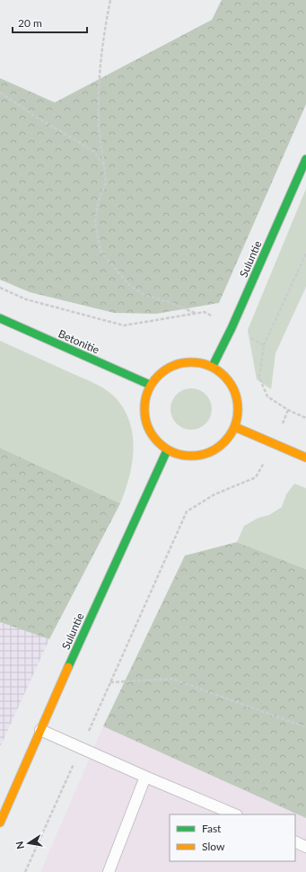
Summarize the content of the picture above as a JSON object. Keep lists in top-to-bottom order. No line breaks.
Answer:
{"streets":{"street":["Suluntie","Betonitie"]},"crossings":[["Suluntie","Betonitie"]],"legend":["Fast","Slow"],"scale_bar":"20 m","north":"left"}
